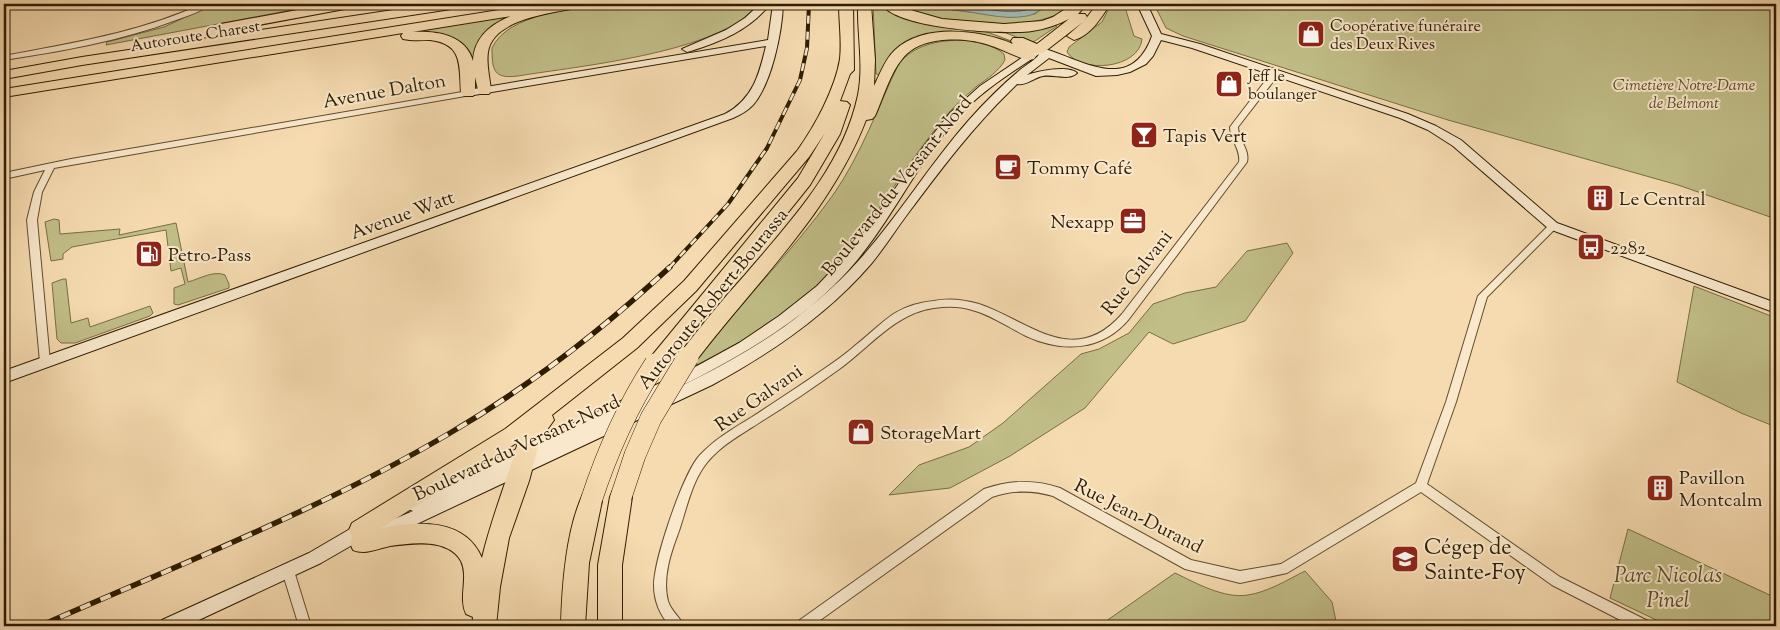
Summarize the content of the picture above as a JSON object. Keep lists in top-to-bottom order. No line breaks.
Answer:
{"streets":{"highway":["Autoroute Charest","Autoroute Robert-Bourassa"],"street":["Avenue Dalton","Boulevard du Versant-Nord","Avenue Watt","Rue Galvani","Rue Jean-Durand"]},"crossings":[["Avenue Dalton","Avenue Watt"]],"parks":["Cimetière Notre-Dame de Belmont","Parc Nicolas Pinel"],"places":{"shop":["Coopérative funéraire des Deux Rives","Jeff le boulanger","StorageMart"],"bar":["Tapis Vert"],"cafe":["Tommy Café"],"building":["Le Central","Pavillon Montcalm"],"office":["Nexapp"],"bus stop":["2282"],"fuel station":["Petro-Pass"],"school or university":["Cégep de Sainte-Foy"]}}
